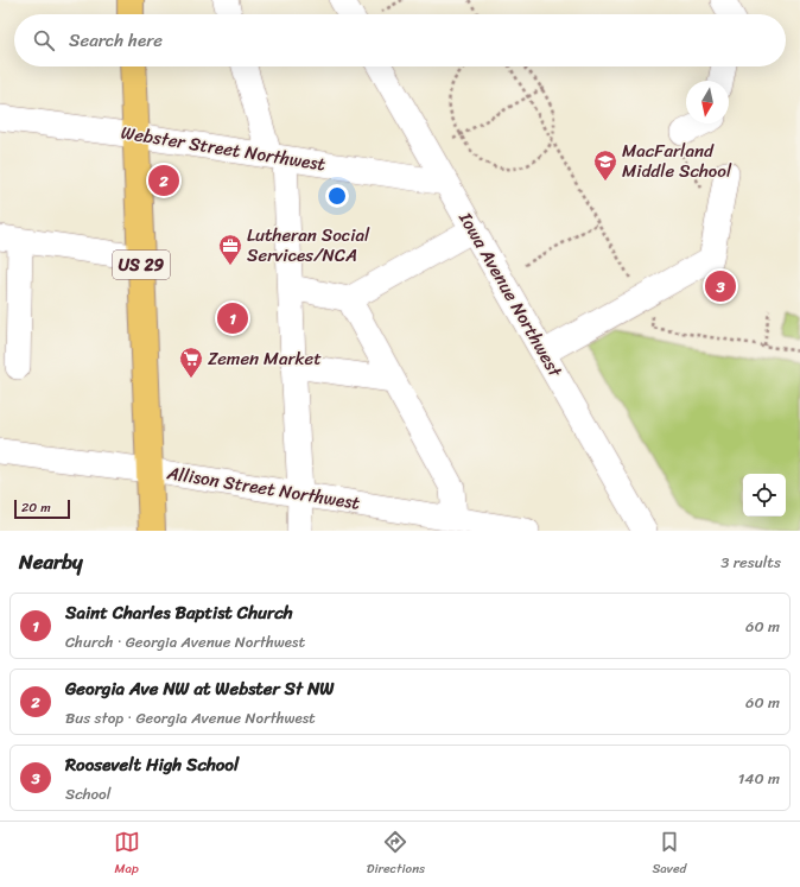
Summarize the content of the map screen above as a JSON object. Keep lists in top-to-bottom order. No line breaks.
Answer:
{"streets":{"highway":["US 29"],"street":["Webster Street Northwest","Iowa Avenue Northwest","Allison Street Northwest"]},"crossings":[["Webster Street Northwest","US 29"],["Webster Street Northwest","Iowa Avenue Northwest"],["US 29","Allison Street Northwest"]],"places":{"school or university":["MacFarland Middle School"],"office":["Lutheran Social Services/NCA"],"supermarket":["Zemen Market"]},"scale_bar":"20 m","north":"bottom","page":{"search":"Search here","pins":["2","3","1"],"scale":"20 m","heading":["Nearby","3 results"],"list":[{"mark":"1","name":"Saint Charles Baptist Church","note":"Church · Georgia Avenue Northwest","value":"60 m"},{"mark":"2","name":"Georgia Ave NW at Webster St NW","note":"Bus stop · Georgia Avenue Northwest","value":"60 m"},{"mark":"3","name":"Roosevelt High School","note":"School","value":"140 m"}],"nav":["Map","Directions","Saved"]}}
